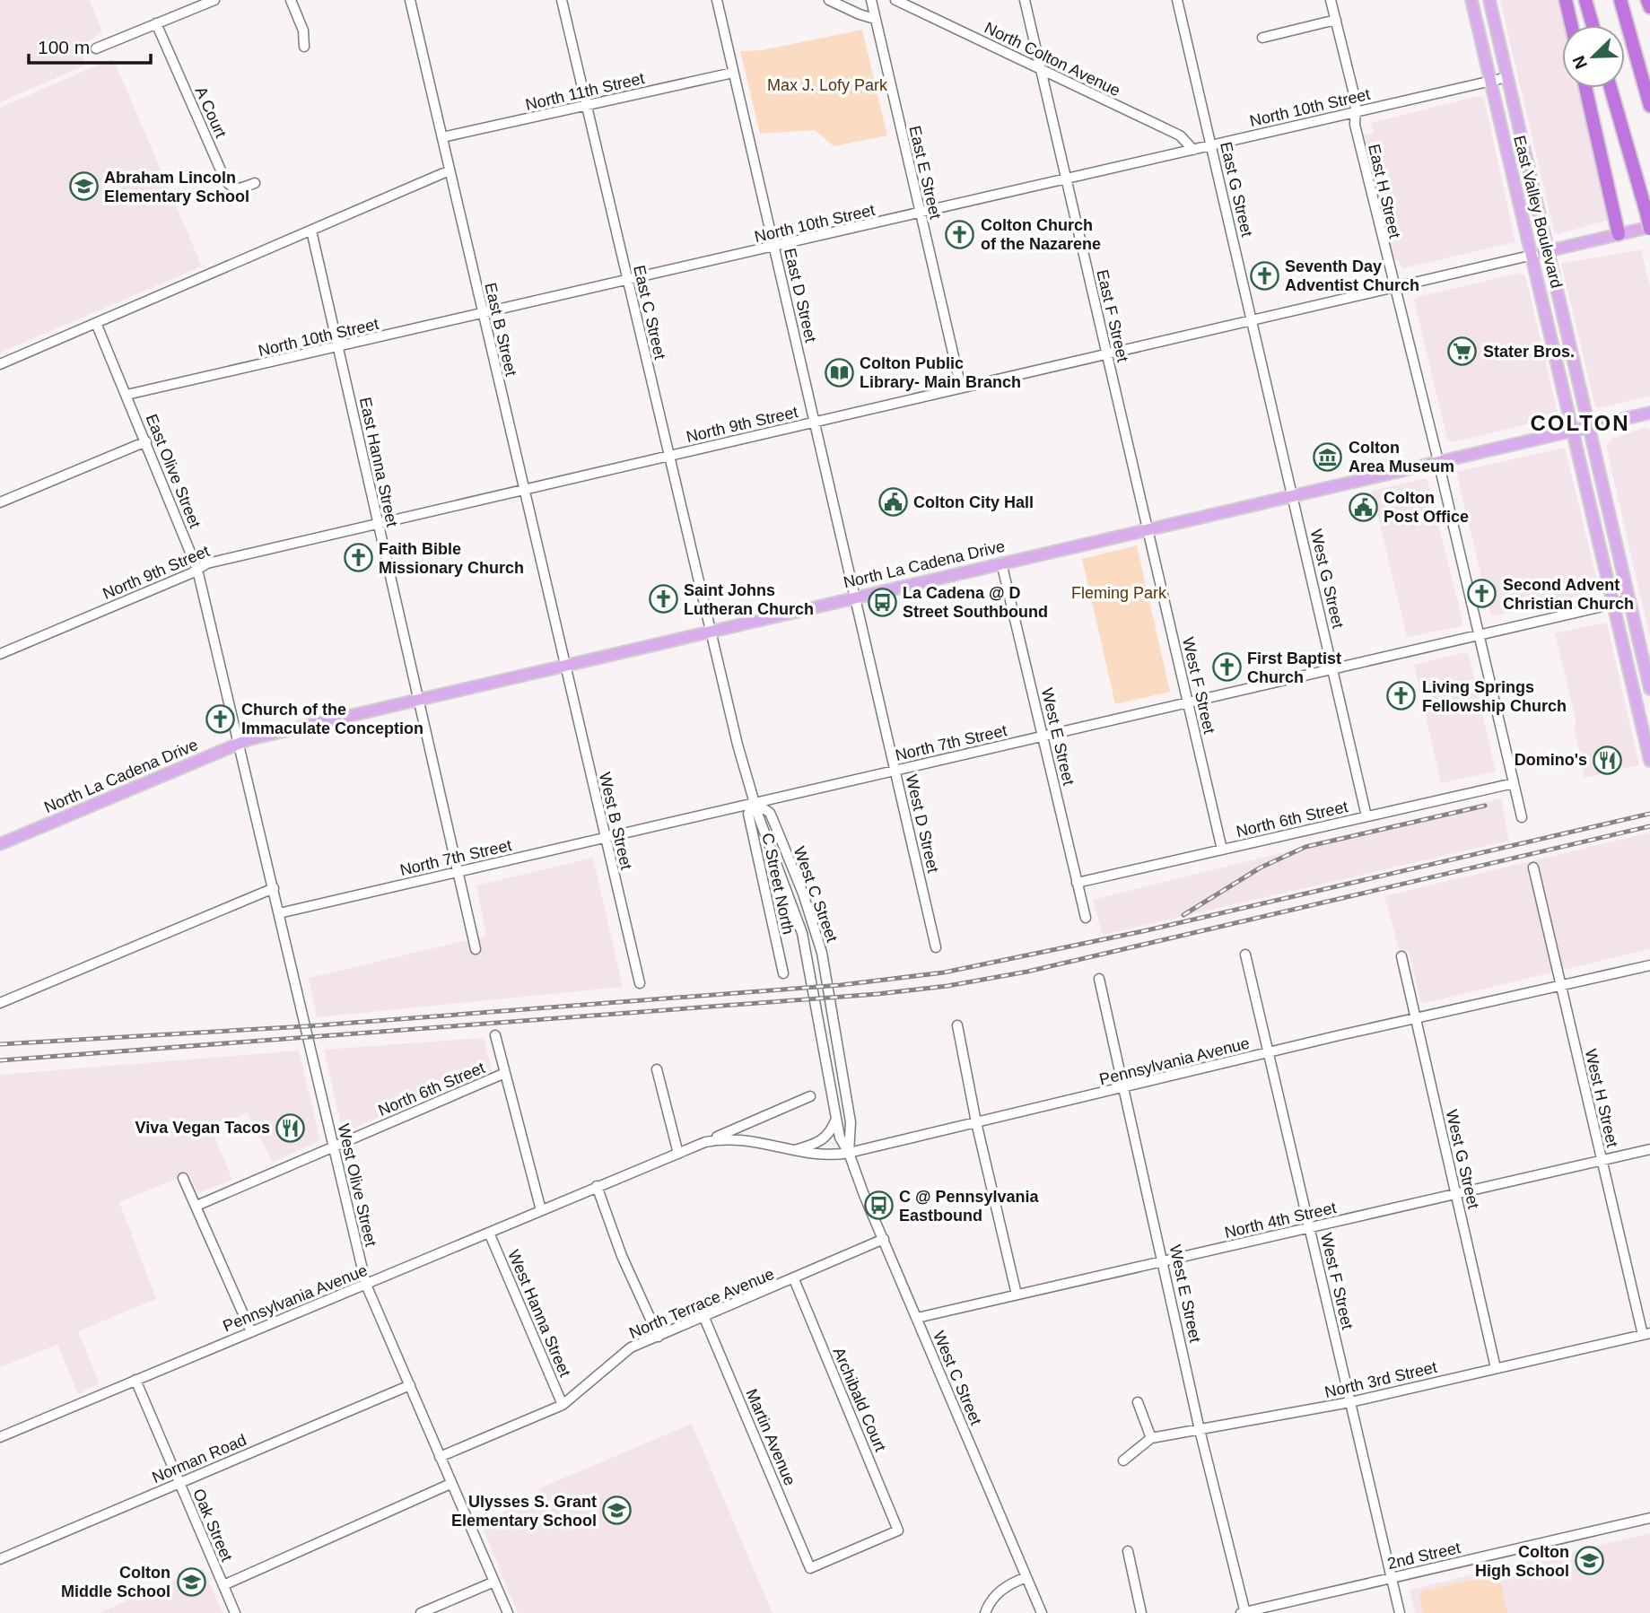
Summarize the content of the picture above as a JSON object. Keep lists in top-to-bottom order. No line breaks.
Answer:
{"streets":{"main road":["East Valley Boulevard","North La Cadena Drive"],"street":["North Colton Avenue","North 11th Street","North 10th Street","A Court","East E Street","East G Street","East H Street","East D Street","East C Street","East F Street","East B Street","North 9th Street","East Hanna Street","East Olive Street","West G Street","West F Street","West E Street","North 7th Street","North 6th Street","West B Street","West D Street","C Street North","West C Street","Pennsylvania Avenue","West H Street","West Olive Street","North 4th Street","North Terrace Avenue","West Hanna Street","North 3rd Street","Archibald Court","Martin Avenue","Norman Road","Oak Street","2nd Street"]},"crossings":[["North Colton Avenue","North 10th Street"],["North Colton Avenue","East F Street"],["North 11th Street","East D Street"],["North 11th Street","East C Street"],["North 11th Street","East B Street"],["North 10th Street","East E Street"],["North 10th Street","East G Street"],["North 10th Street","East H Street"],["North 10th Street","East Valley Boulevard"],["North 10th Street","East D Street"],["North 10th Street","East C Street"],["North 10th Street","East F Street"],["North 10th Street","East B Street"],["North 10th Street","East Hanna Street"],["North 10th Street","East Olive Street"],["East E Street","North 9th Street"],["East G Street","North 9th Street"],["East G Street","North La Cadena Drive"],["East G Street","West G Street"],["East H Street","North 9th Street"],["East H Street","North La Cadena Drive"],["East Valley Boulevard","North 9th Street"],["East Valley Boulevard","North La Cadena Drive"],["East Valley Boulevard","North 7th Street"],["East D Street","North 9th Street"],["East D Street","North La Cadena Drive"],["East D Street","West D Street"],["East C Street","North 9th Street"],["East C Street","North La Cadena Drive"],["East C Street","West C Street"],["East F Street","North 9th Street"],["East F Street","North La Cadena Drive"],["East F Street","West F Street"],["East B Street","North 9th Street"],["East B Street","North La Cadena Drive"],["East B Street","West B Street"],["North 9th Street","East Hanna Street"],["North 9th Street","East Olive Street"],["East Hanna Street","North La Cadena Drive"],["East Olive Street","North La Cadena Drive"],["East Olive Street","West Olive Street"],["North La Cadena Drive","West G Street"],["North La Cadena Drive","West F Street"],["North La Cadena Drive","West E Street"],["North La Cadena Drive","West B Street"],["North La Cadena Drive","West D Street"],["North La Cadena Drive","West C Street"],["North La Cadena Drive","West Olive Street"],["West G Street","North 7th Street"],["West G Street","North 6th Street"],["West G Street","Pennsylvania Avenue"],["West G Street","North 4th Street"],["West G Street","North 3rd Street"],["West F Street","North 7th Street"],["West F Street","North 6th Street"],["West F Street","Pennsylvania Avenue"],["West F Street","North 4th Street"],["West F Street","North 3rd Street"],["West F Street","2nd Street"],["West E Street","North 7th Street"],["West E Street","North 6th Street"],["West E Street","Pennsylvania Avenue"],["West E Street","North 4th Street"],["West E Street","North 3rd Street"],["West E Street","2nd Street"],["North 7th Street","West B Street"],["North 7th Street","West D Street"],["North 7th Street","C Street North"],["North 7th Street","West C Street"],["North 7th Street","West Olive Street"],["North 6th Street","West Olive Street"],["C Street North","West C Street"],["West C Street","Pennsylvania Avenue"],["West C Street","North 4th Street"],["West C Street","North Terrace Avenue"],["Pennsylvania Avenue","West H Street"],["Pennsylvania Avenue","West Olive Street"],["Pennsylvania Avenue","West Hanna Street"],["Pennsylvania Avenue","Oak Street"],["West H Street","North 4th Street"],["West H Street","North 3rd Street"],["West Olive Street","North Terrace Avenue"],["West Olive Street","Norman Road"],["North Terrace Avenue","West Hanna Street"],["North Terrace Avenue","Archibald Court"],["North Terrace Avenue","Martin Avenue"],["Archibald Court","Martin Avenue"],["Norman Road","Oak Street"]],"districts":["COLTON"],"parks":["Max J. Lofy Park","Fleming Park"],"places":{"school or university":["Abraham Lincoln Elementary School","Ulysses S. Grant Elementary School","Colton High School","Colton Middle School"],"church":["Colton Church of the Nazarene","Seventh Day Adventist Church","Faith Bible Missionary Church","Second Advent Christian Church","Saint Johns Lutheran Church","First Baptist Church","Living Springs Fellowship Church","Church of the Immaculate Conception"],"supermarket":["Stater Bros."],"library":["Colton Public Library- Main Branch"],"museum":["Colton Area Museum"],"public building":["Colton City Hall","Colton Post Office"],"bus stop":["La Cadena @ D Street Southbound","C @ Pennsylvania Eastbound"],"restaurant":["Domino's","Viva Vegan Tacos"]},"scale_bar":"100 m","north":"bottom left"}
